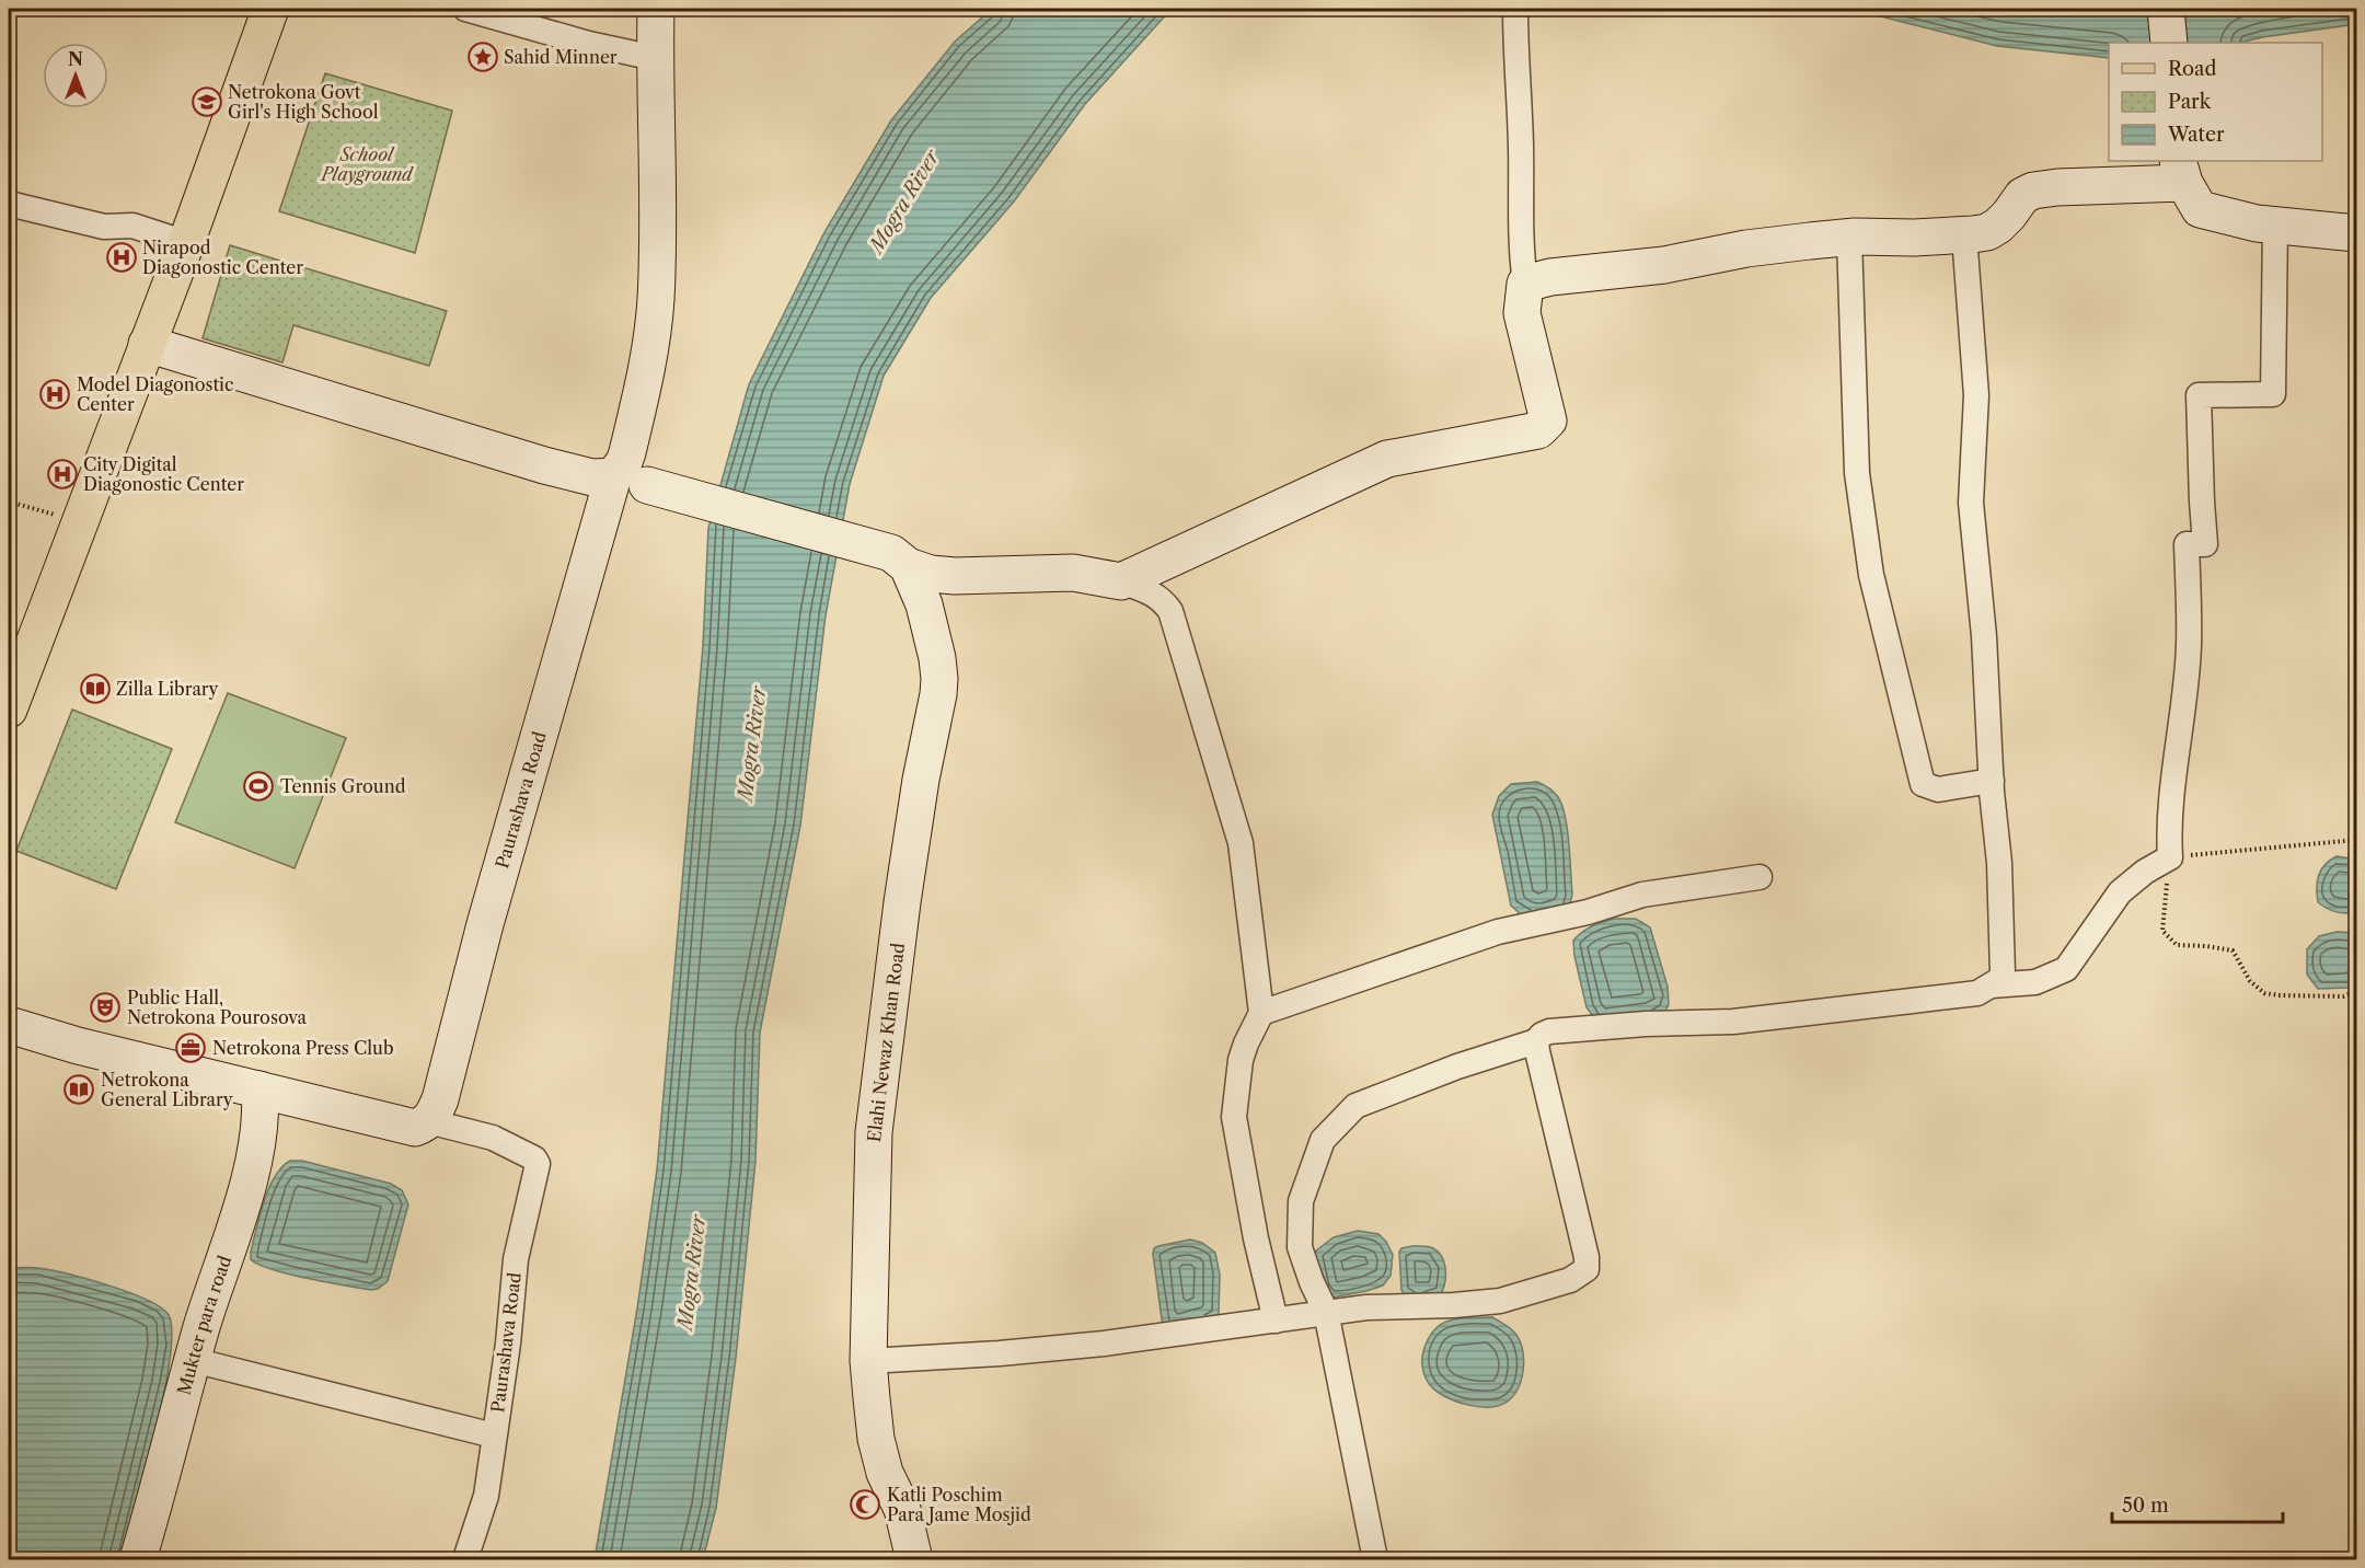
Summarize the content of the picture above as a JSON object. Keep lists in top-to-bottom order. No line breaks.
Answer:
{"streets":{"street":["Paurashava Road","Elahi Newaz Khan Road","Mukter para road"]},"crossings":[["Paurashava Road","Mukter para road"]],"water":["Mogra River"],"parks":["School Playground"],"places":{"place":["Sahid Minner"],"school or university":["Netrokona Govt Girl's High School"],"hospital":["Nirapod Diagonostic Center","Model Diagonostic Center","City Digital Diagonostic Center"],"library":["Zilla Library","Netrokona General Library"],"sports":["Tennis Ground"],"theatre":["Public Hall, Netrokona Pourosova"],"office":["Netrokona Press Club"],"mosque":["Katli Poschim Para Jame Mosjid"]},"legend":["Road","Park","Water"],"scale_bar":"50 m","north":"top"}
